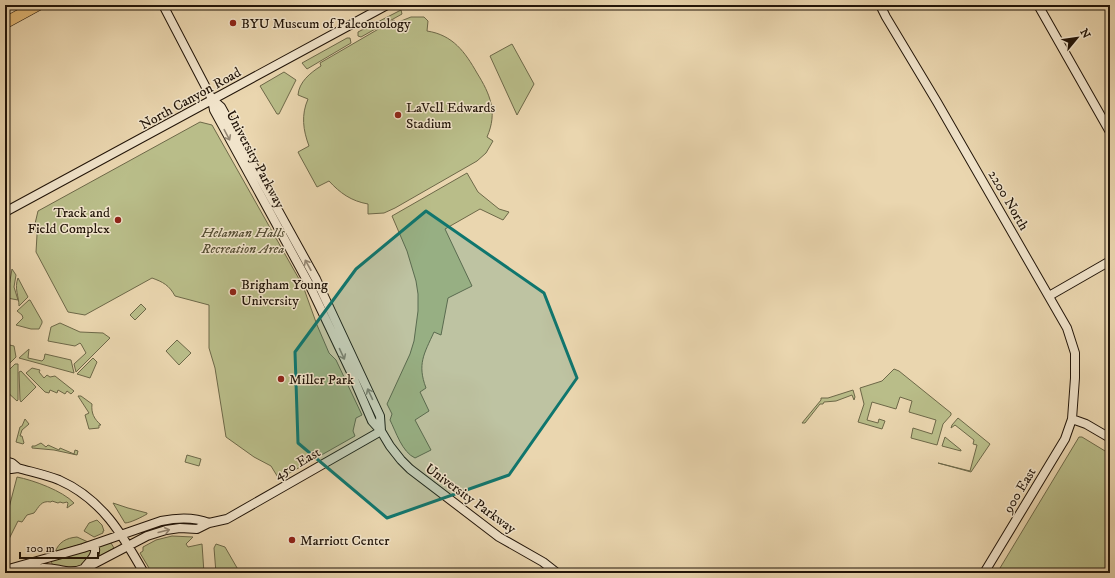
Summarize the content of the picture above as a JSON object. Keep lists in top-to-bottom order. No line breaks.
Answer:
{"streets":{"main road":["North Canyon Road","University Parkway","2200 North","450 East","900 East"]},"crossings":[["North Canyon Road","University Parkway"],["University Parkway","450 East"],["2200 North","900 East"]],"parks":["Helaman Halls Recreation Area"],"places":["BYU Museum of Paleontology","LaVell Edwards Stadium","Track and Field Complex","Brigham Young University","Miller Park","Marriott Center"],"scale_bar":"100 m","north":"top right"}
